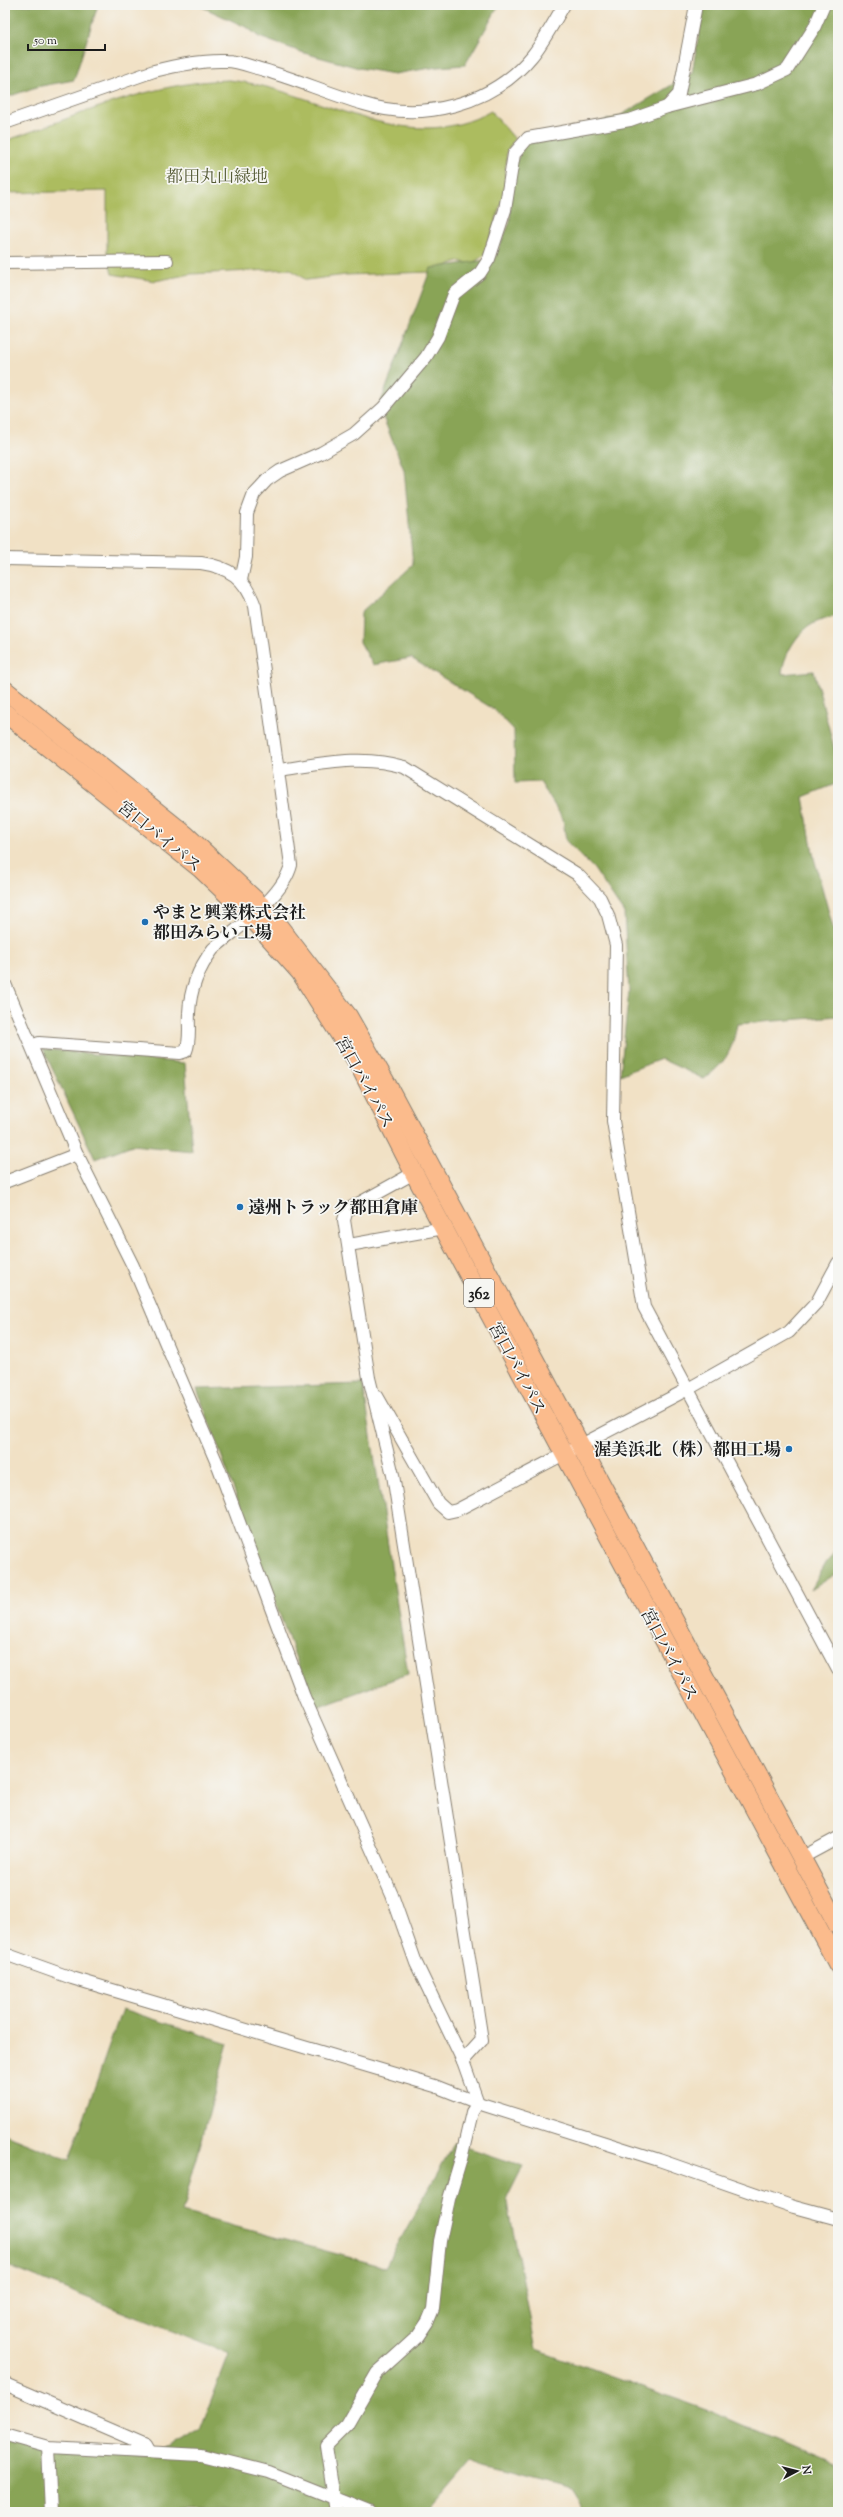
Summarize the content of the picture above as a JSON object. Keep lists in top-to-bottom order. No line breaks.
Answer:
{"streets":{"highway":["宮口バイパス","362"]},"parks":["都田丸山緑地"],"places":["やまと興業株式会社 都田みらい工場","遠州トラック都田倉庫","渥美浜北（株）都田工場"],"scale_bar":"50 m","north":"right"}
